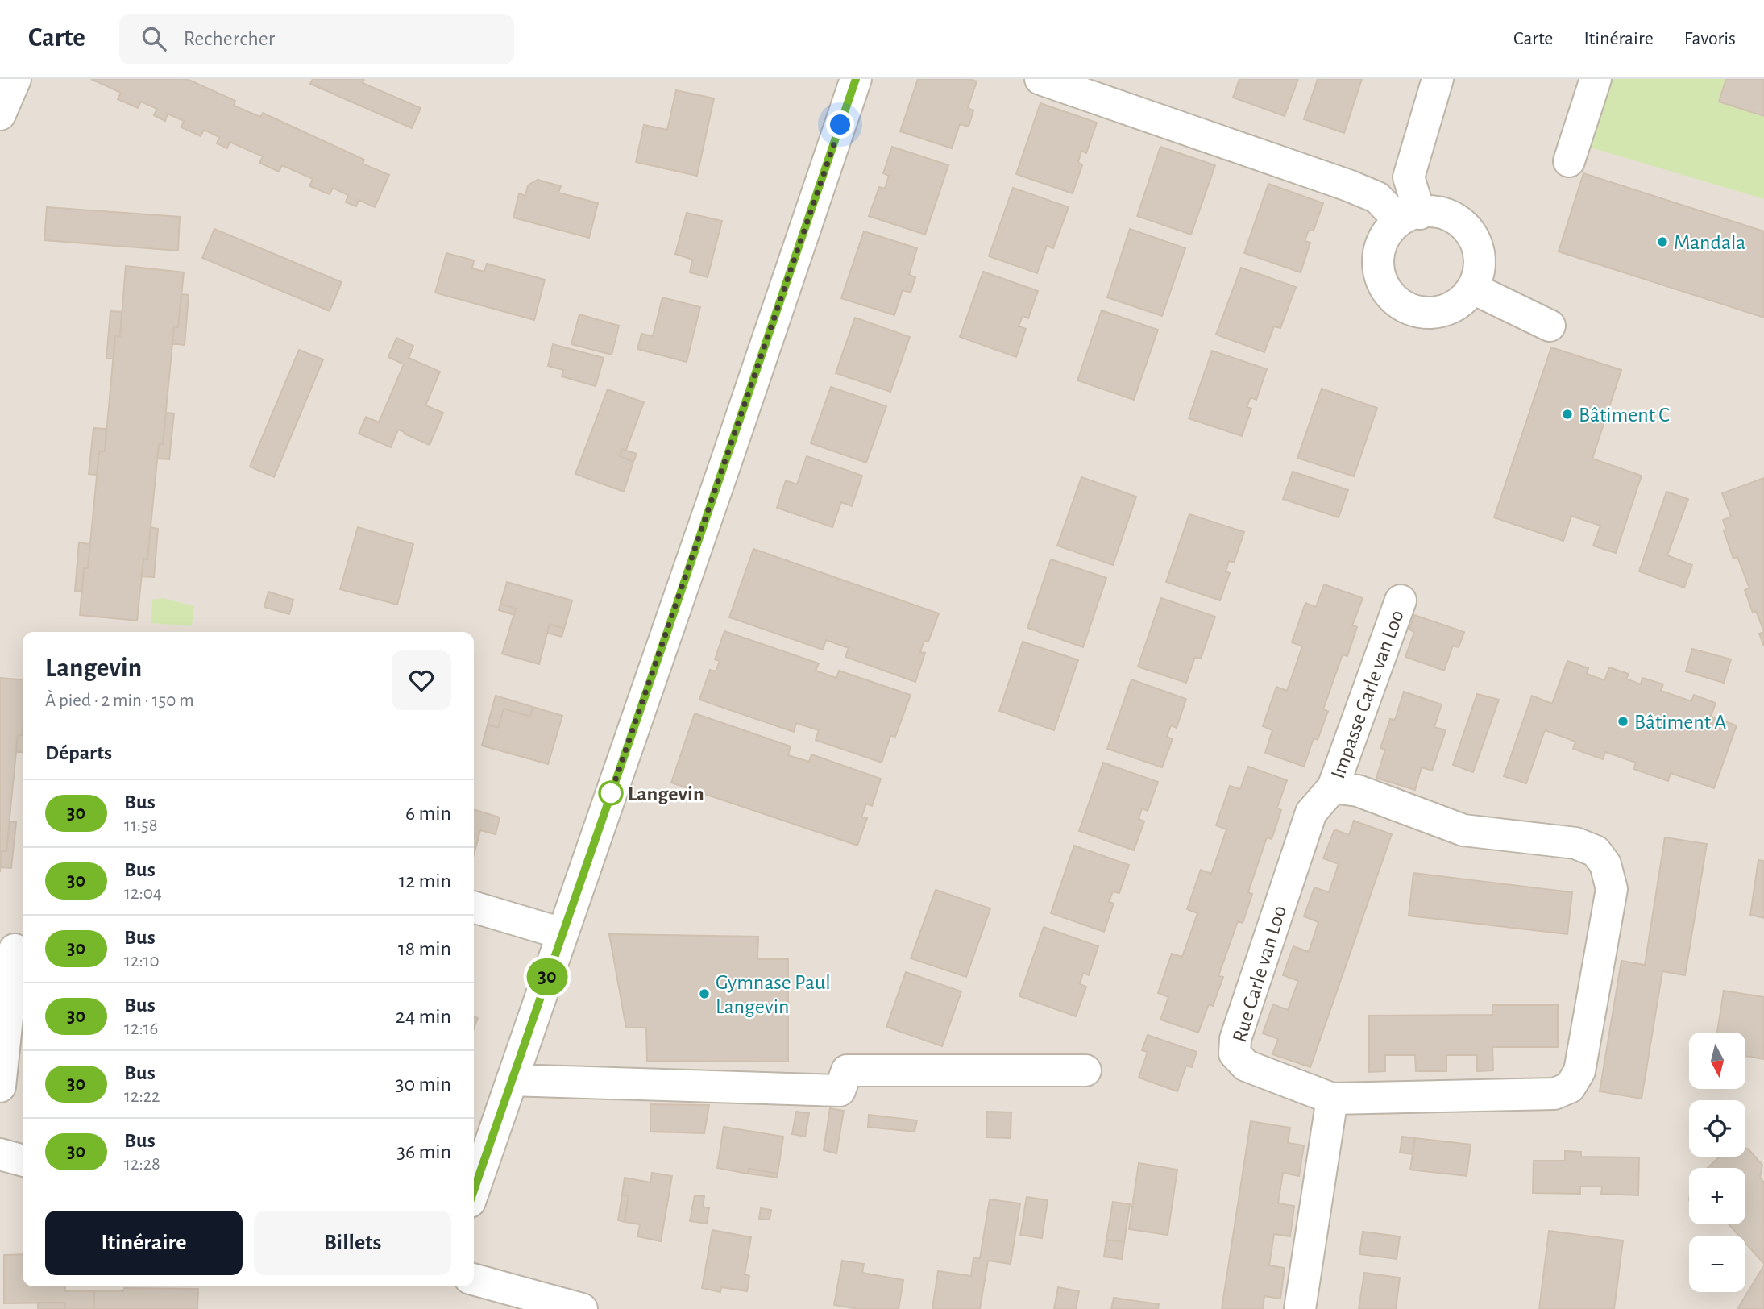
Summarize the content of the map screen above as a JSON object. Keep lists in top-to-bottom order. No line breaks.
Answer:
{"streets":{"street":["Impasse Carle van Loo","Rue Carle van Loo"]},"crossings":[["Impasse Carle van Loo","Rue Carle van Loo"]],"places":["Mandala","Bâtiment C","Bâtiment A","Langevin","Gymnase Paul Langevin"],"lines":["bus line 30"],"north":"bottom","page":{"header":"Carte","search":"Rechercher","nav":["Carte","Itinéraire","Favoris"],"on_map":"30","heading":[["Langevin","À pied · 2 min · 150 m"],"Départs"],"list":[{"mark":"30","name":"Bus","note":"11:58","value":"6 min"},{"mark":"30","name":"Bus","note":"12:04","value":"12 min"},{"mark":"30","name":"Bus","note":"12:10","value":"18 min"},{"mark":"30","name":"Bus","note":"12:16","value":"24 min"},{"mark":"30","name":"Bus","note":"12:22","value":"30 min"},{"mark":"30","name":"Bus","note":"12:28","value":"36 min"}],"map_buttons":["+","−"],"buttons":["Itinéraire","Billets"]}}
